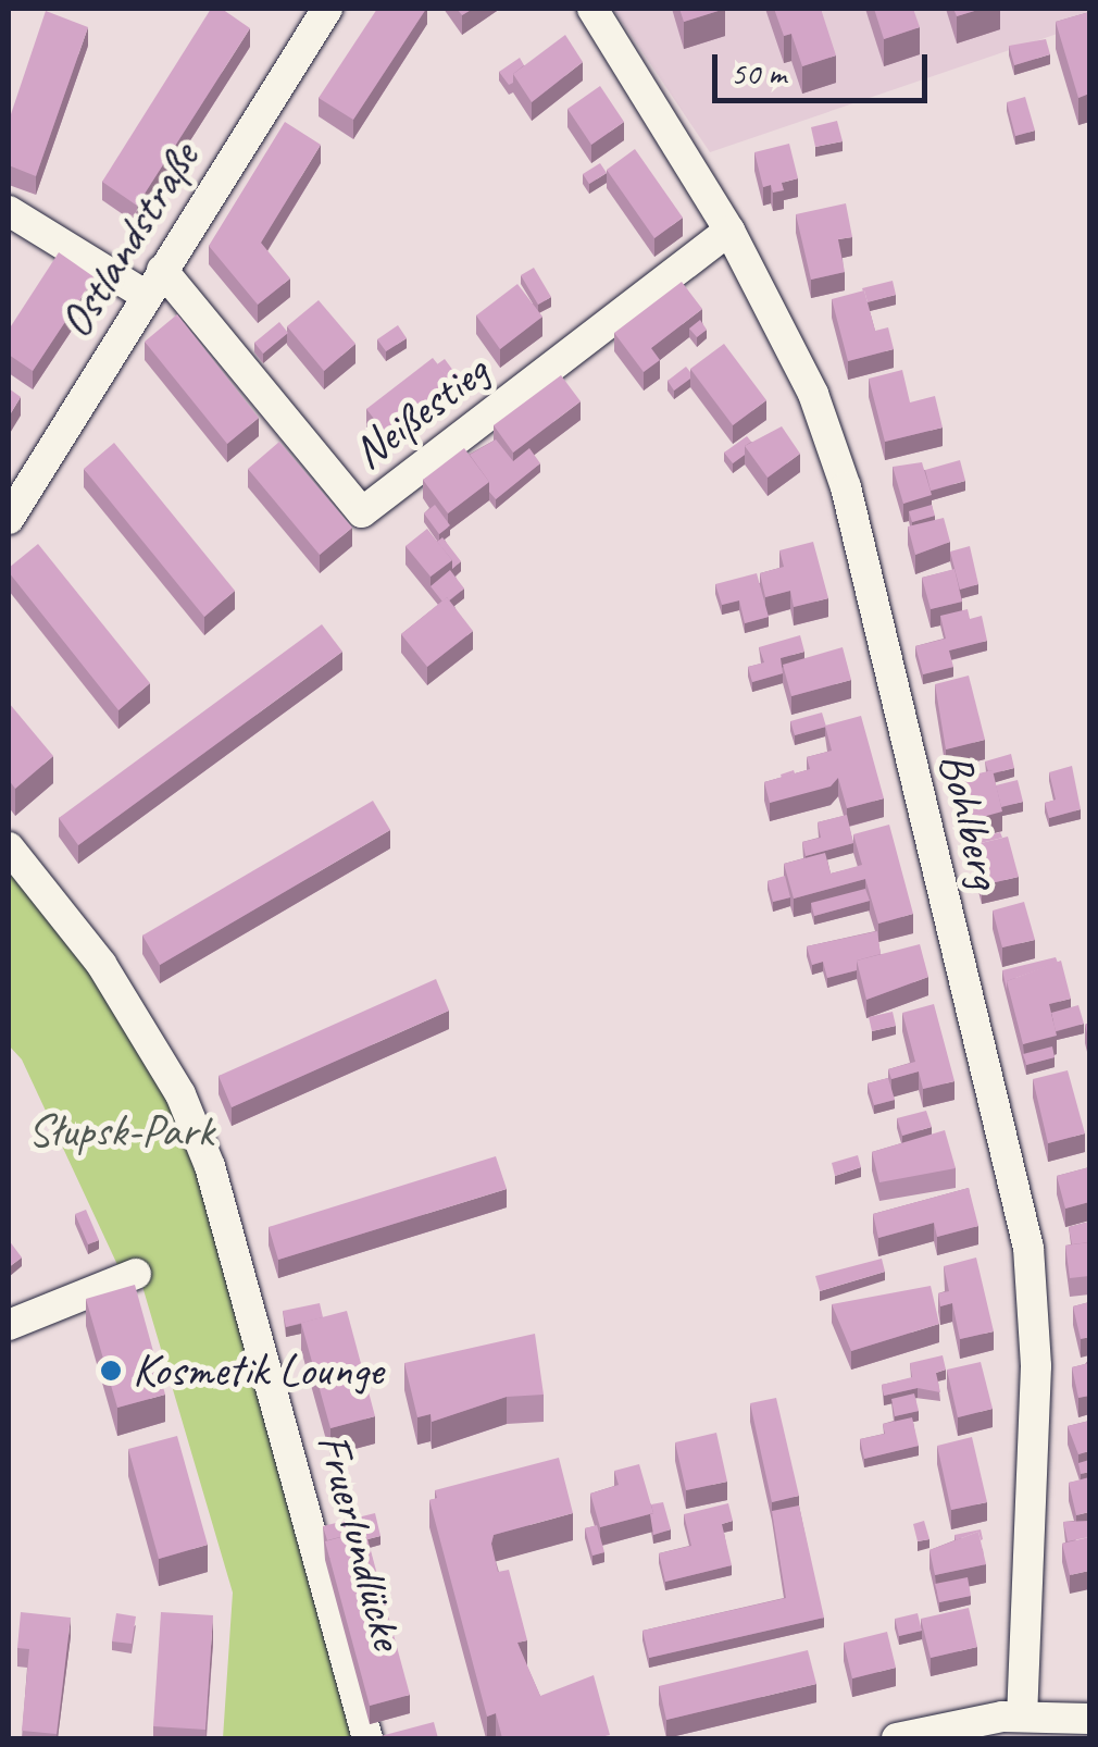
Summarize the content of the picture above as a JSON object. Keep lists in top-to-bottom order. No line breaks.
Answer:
{"streets":{"street":["Ostlandstraße","Neißestieg","Bohlberg","Fruerlundlücke"]},"crossings":[["Ostlandstraße","Neißestieg"],["Neißestieg","Bohlberg"]],"parks":["Słupsk-Park"],"places":["Kosmetik Lounge"],"scale_bar":"50 m"}
